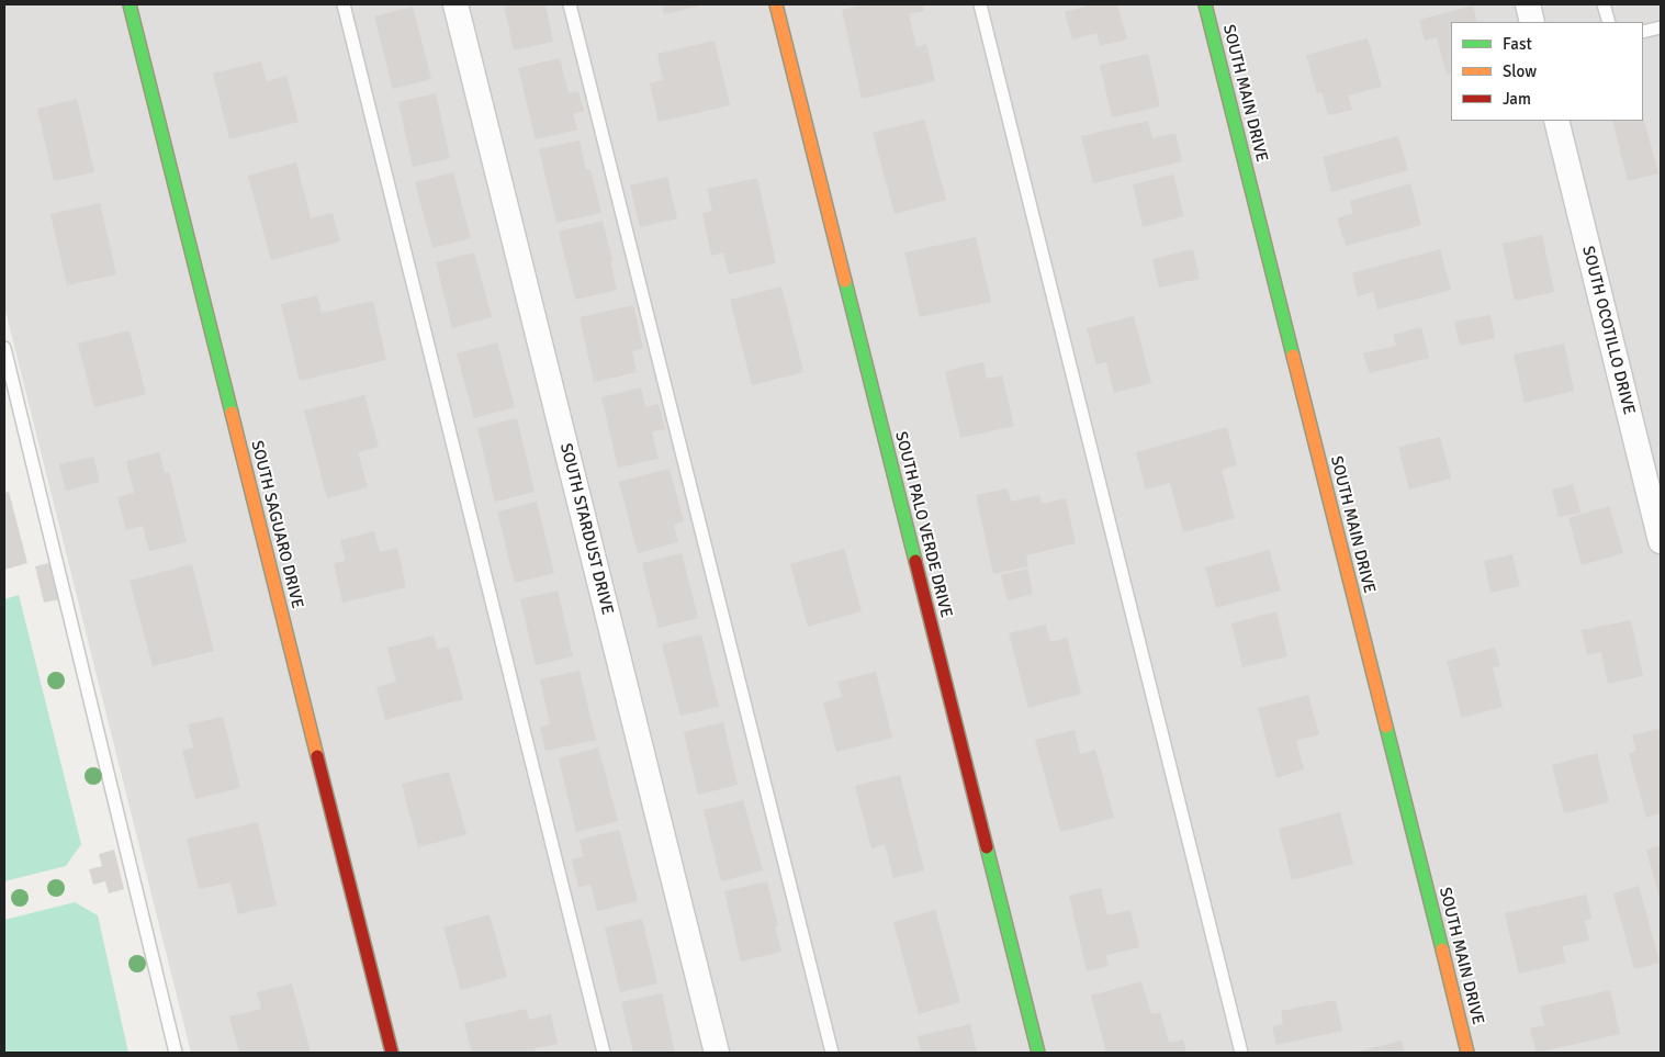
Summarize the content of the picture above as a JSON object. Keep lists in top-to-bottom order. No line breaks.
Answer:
{"streets":{"street":["SOUTH MAIN DRIVE","SOUTH OCOTILLO DRIVE","SOUTH SAGUARO DRIVE","SOUTH PALO VERDE DRIVE","SOUTH STARDUST DRIVE"]},"legend":["Fast","Slow","Jam"]}
